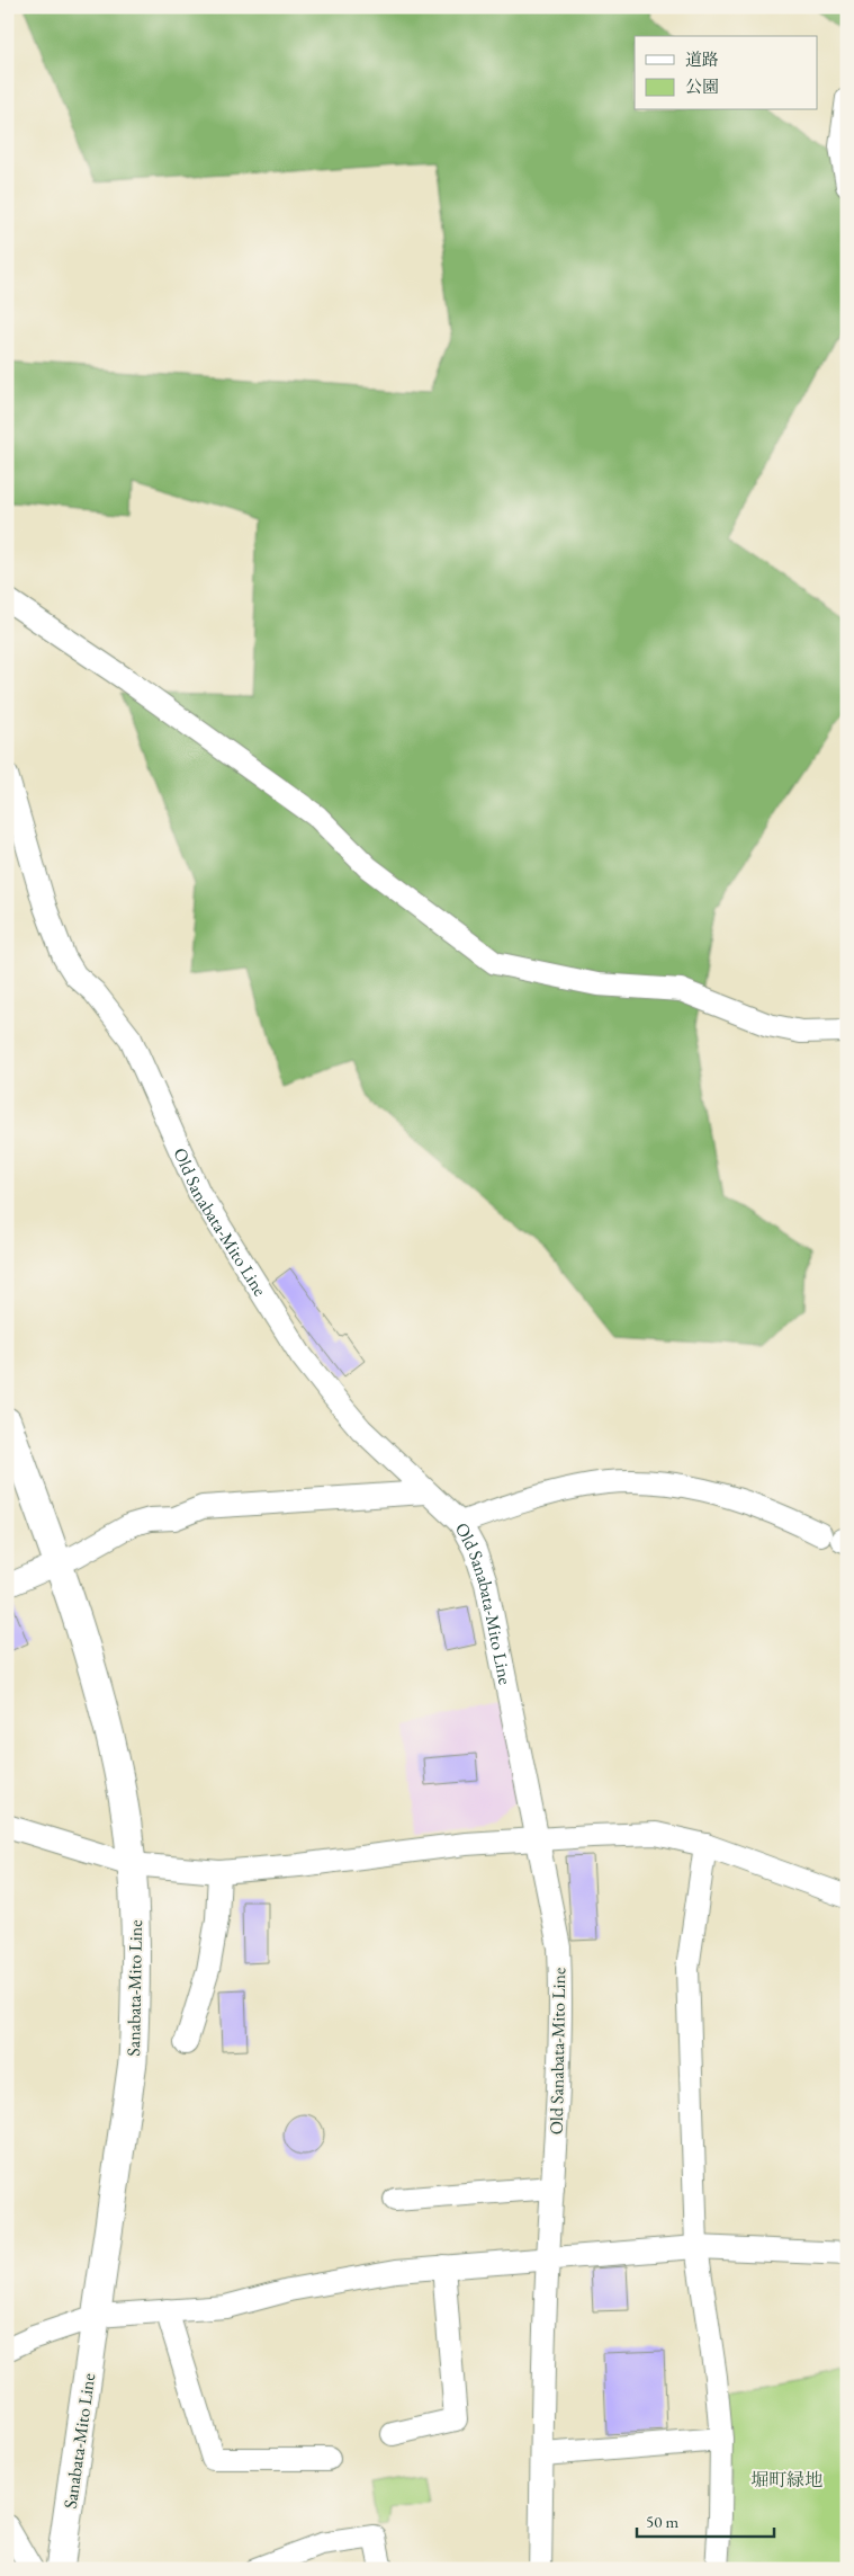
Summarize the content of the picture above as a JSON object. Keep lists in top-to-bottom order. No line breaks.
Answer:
{"streets":{"main road":["Sanabata-Mito Line"],"street":["Old Sanabata-Mito Line"]},"parks":["堀町緑地"],"legend":["道路","公園"],"scale_bar":"50 m"}
